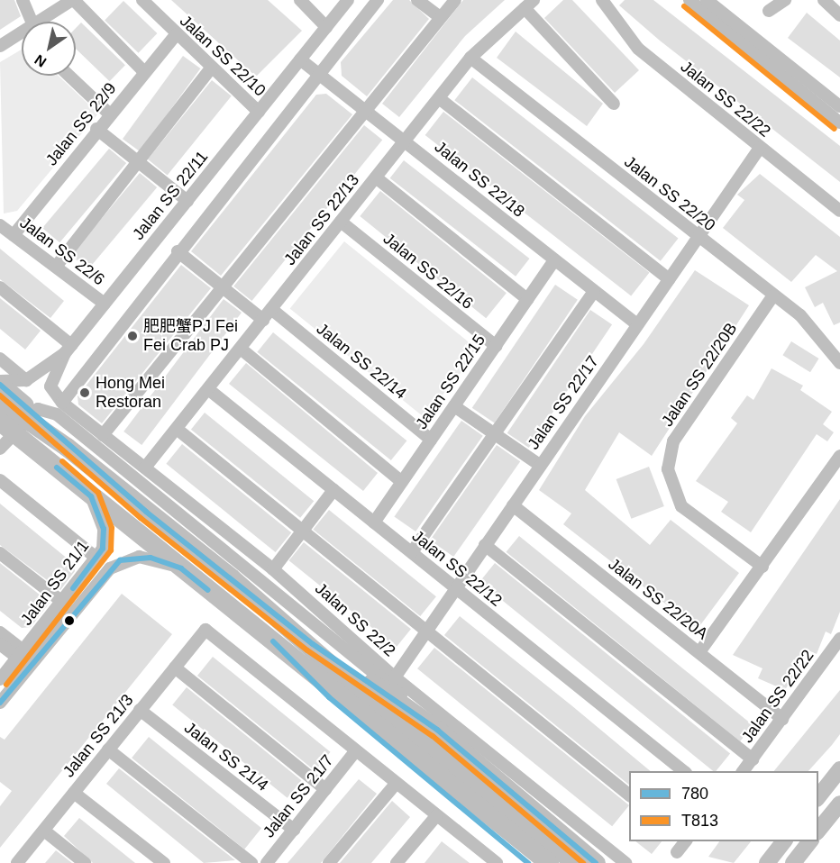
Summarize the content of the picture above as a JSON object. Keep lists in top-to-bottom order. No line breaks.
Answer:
{"streets":{"street":["Jalan SS 22/10","Jalan SS 22/22","Jalan SS 22/9","Jalan SS 22/18","Jalan SS 22/20","Jalan SS 22/11","Jalan SS 22/13","Jalan SS 22/6","Jalan SS 22/16","Jalan SS 22/14","Jalan SS 22/20B","Jalan SS 22/15","Jalan SS 22/17","Jalan SS 22/12","Jalan SS 21/1","Jalan SS 22/20A","Jalan SS 22/2","Jalan SS 21/3","Jalan SS 21/4","Jalan SS 21/7"]},"crossings":[["Jalan SS 22/10","Jalan SS 22/9"],["Jalan SS 22/10","Jalan SS 22/11"],["Jalan SS 22/22","Jalan SS 22/17"],["Jalan SS 22/22","Jalan SS 22/20A"],["Jalan SS 22/9","Jalan SS 22/6"],["Jalan SS 22/18","Jalan SS 22/11"],["Jalan SS 22/18","Jalan SS 22/13"],["Jalan SS 22/18","Jalan SS 22/15"],["Jalan SS 22/18","Jalan SS 22/17"],["Jalan SS 22/20","Jalan SS 22/13"],["Jalan SS 22/20","Jalan SS 22/20B"],["Jalan SS 22/20","Jalan SS 22/17"],["Jalan SS 22/11","Jalan SS 22/6"],["Jalan SS 22/13","Jalan SS 22/16"],["Jalan SS 22/13","Jalan SS 22/14"],["Jalan SS 22/13","Jalan SS 22/12"],["Jalan SS 22/13","Jalan SS 22/2"],["Jalan SS 22/16","Jalan SS 22/15"],["Jalan SS 22/14","Jalan SS 22/15"],["Jalan SS 22/15","Jalan SS 22/12"],["Jalan SS 22/17","Jalan SS 22/12"],["Jalan SS 22/17","Jalan SS 22/20A"],["Jalan SS 22/17","Jalan SS 22/2"],["Jalan SS 21/3","Jalan SS 21/4"],["Jalan SS 21/3","Jalan SS 21/7"],["Jalan SS 21/4","Jalan SS 21/7"]],"places":["肥肥蟹PJ Fei Fei Crab PJ","Hong Mei Restoran"],"lines":["transit line T813","transit line 780"],"legend":["780","T813"],"north":"bottom left"}
